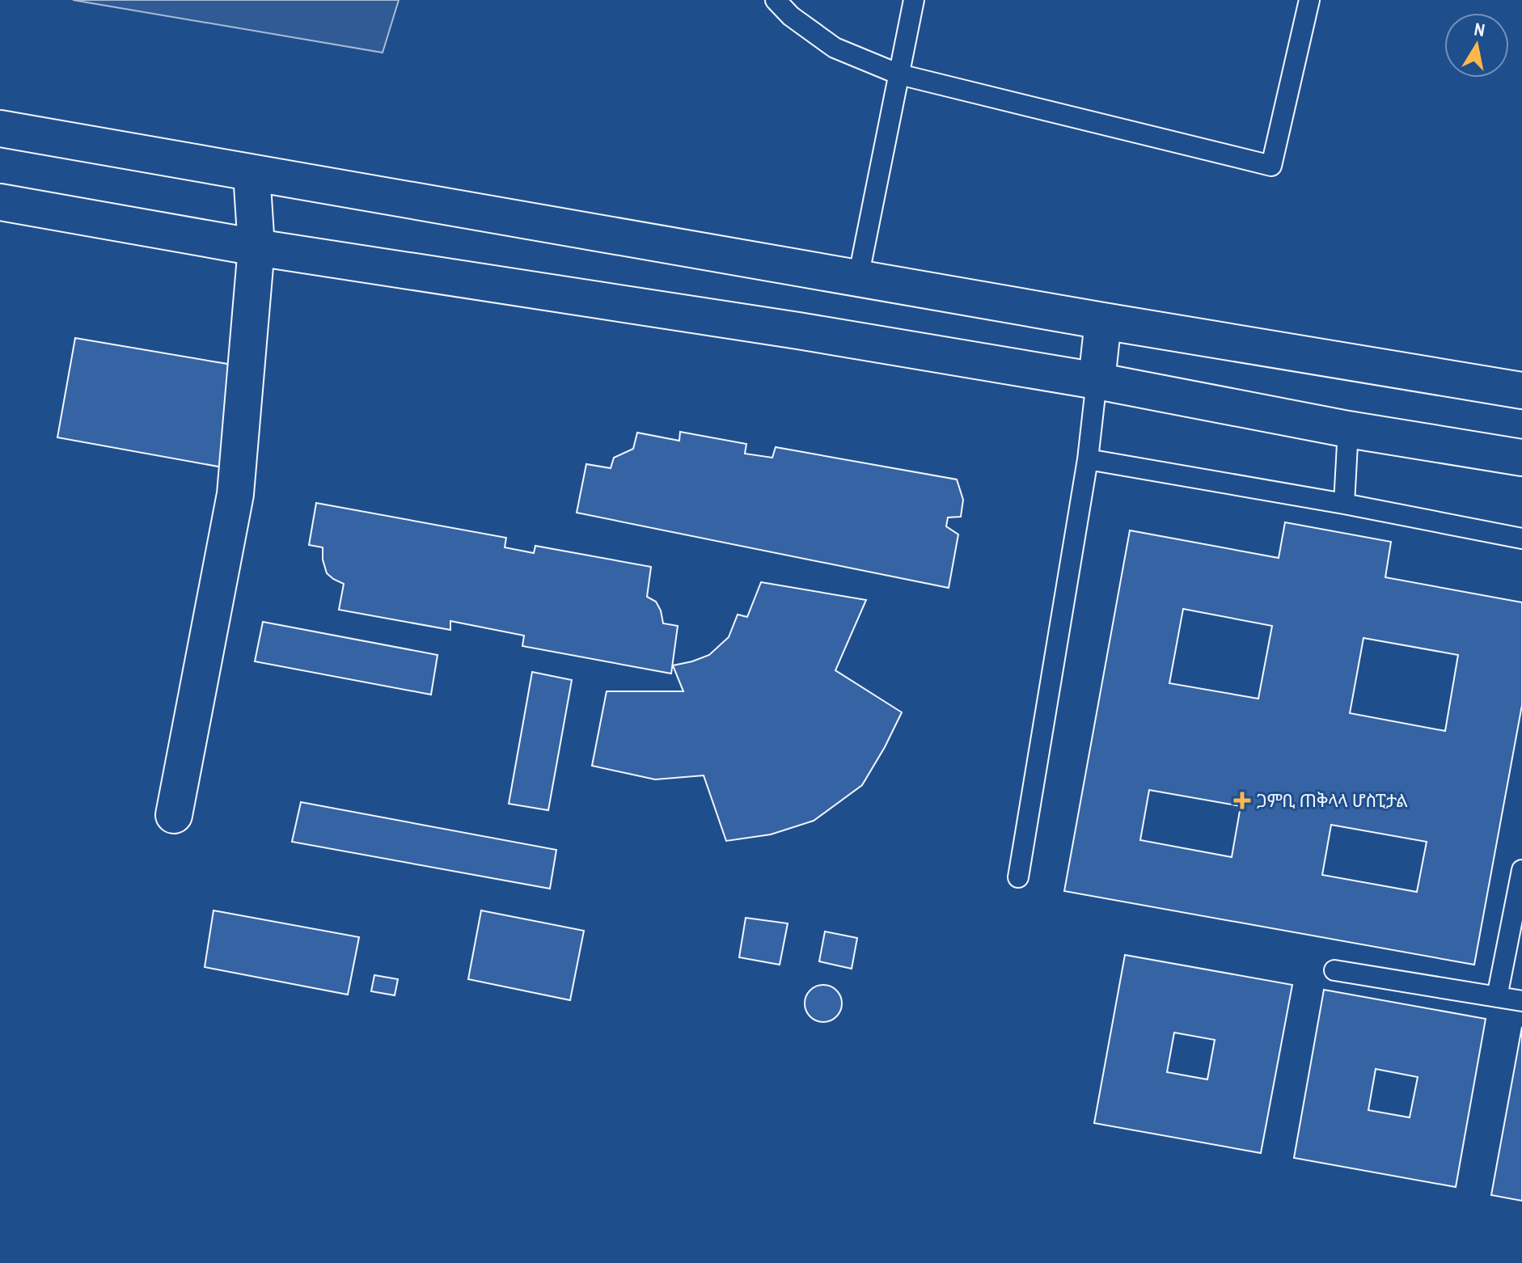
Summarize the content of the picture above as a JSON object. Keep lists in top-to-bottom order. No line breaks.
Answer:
{"places":{"health":["ጋምቢ ጠቅላላ ሆስፒታል"]},"north":"top"}
